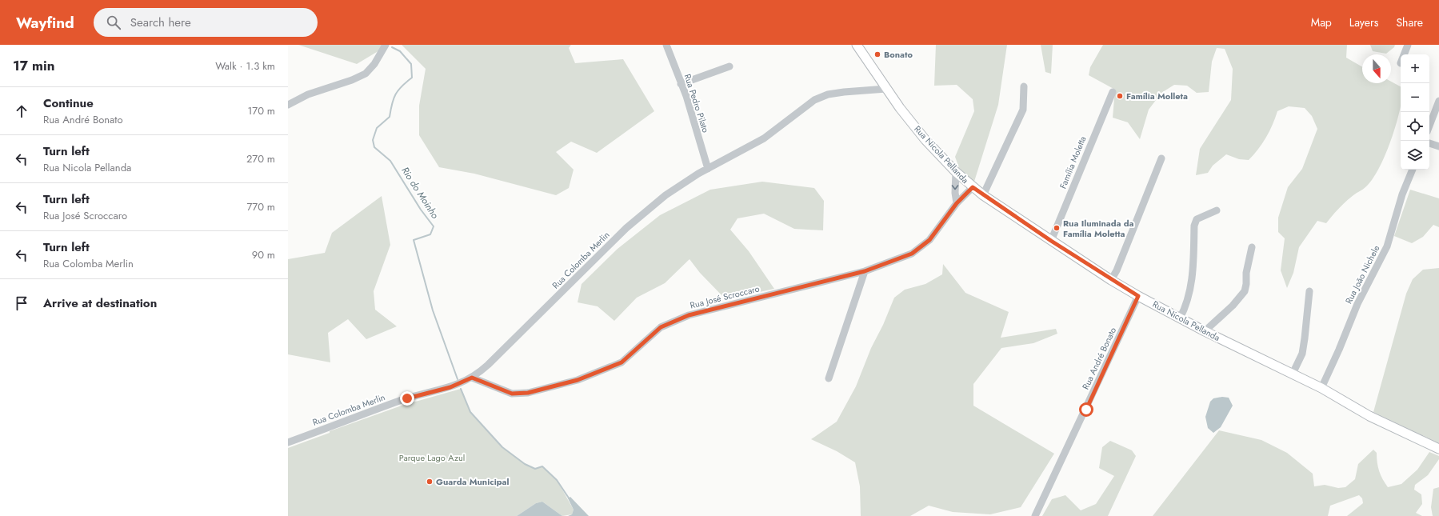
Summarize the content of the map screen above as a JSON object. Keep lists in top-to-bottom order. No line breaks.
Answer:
{"streets":{"main road":["Rua Nicola Pellanda"],"street":["Rua Pedro Pilato","Família Moletta","Rua Colomba Merlin","Rua João Nichele","Rua José Scroccaro","Rua André Bonato"]},"crossings":[["Rua Pedro Pilato","Rua Colomba Merlin"],["Rua Nicola Pellanda","Família Moletta"],["Rua Nicola Pellanda","Rua Colomba Merlin"],["Rua Nicola Pellanda","Rua João Nichele"],["Rua Nicola Pellanda","Rua José Scroccaro"],["Rua Nicola Pellanda","Rua André Bonato"],["Rua Colomba Merlin","Rua José Scroccaro"]],"water":["Rio do Moinho"],"parks":["Parque Lago Azul"],"places":["Bonato","Família Molleta","Rua Iluminada da Família Moletta","Guarda Municipal"],"north":"bottom","page":{"header":"Wayfind","search":"Search here","nav":["Map","Layers","Share"],"heading":["17 min","Walk · 1.3 km"],"map_buttons":["+","−"],"list":[["Continue","Rua André Bonato","170 m"],["Turn left","Rua Nicola Pellanda","270 m"],["Turn left","Rua José Scroccaro","770 m"],["Turn left","Rua Colomba Merlin","90 m"],"Arrive at destination"]}}
